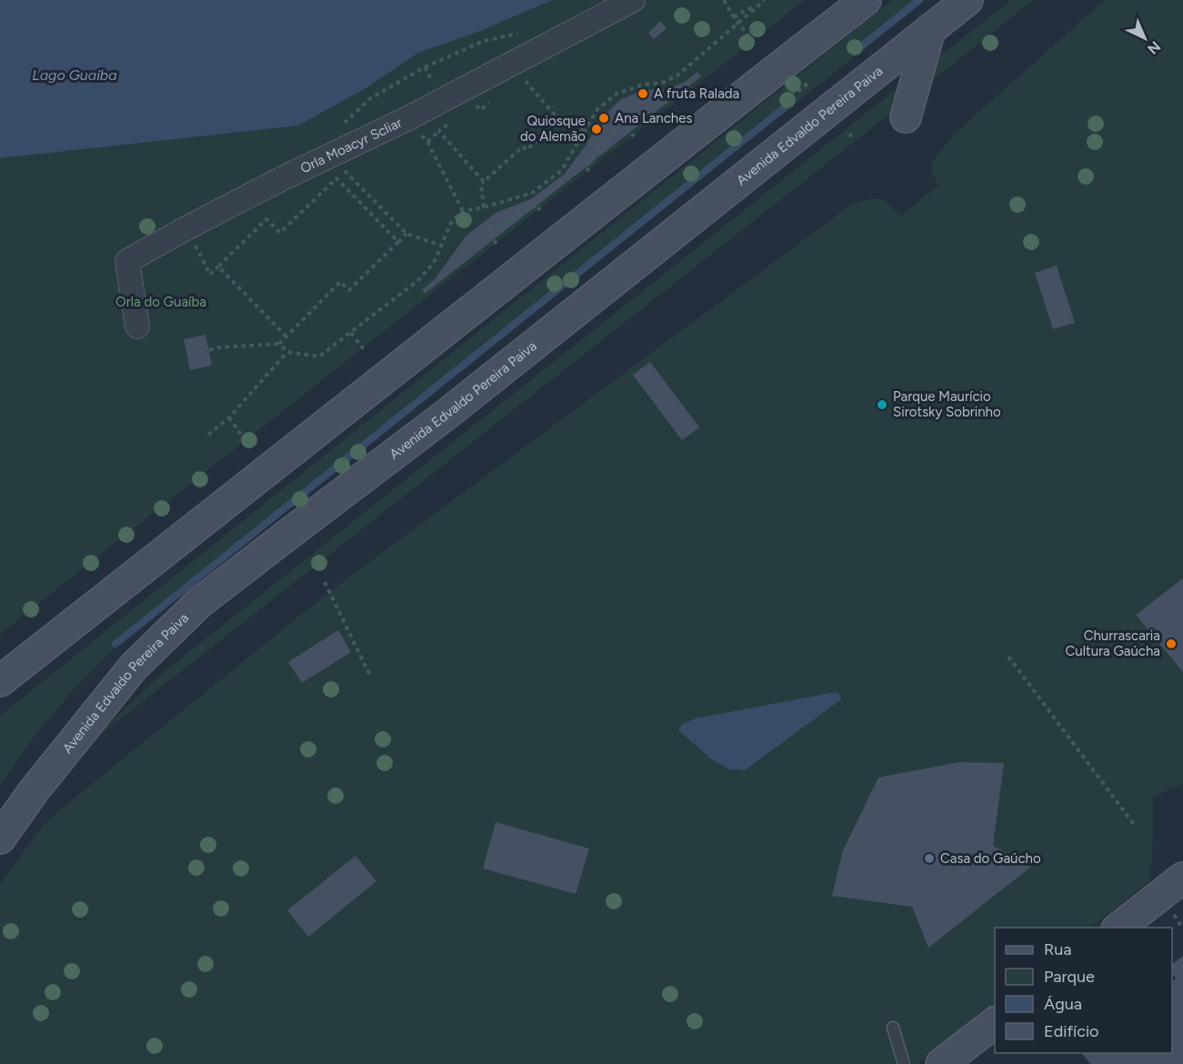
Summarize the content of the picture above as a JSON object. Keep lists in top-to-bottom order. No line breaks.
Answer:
{"streets":{"main road":["Avenida Edvaldo Pereira Paiva"],"street":["Orla Moacyr Scliar"]},"water":["Lago Guaíba"],"parks":["Orla do Guaíba"],"places":["A fruta Ralada","Ana Lanches","Quiosque do Alemão","Parque Maurício Sirotsky Sobrinho","Churrascaria Cultura Gaúcha","Casa do Gaúcho"],"legend":["Rua","Parque","Água","Edifício"],"north":"bottom right"}
